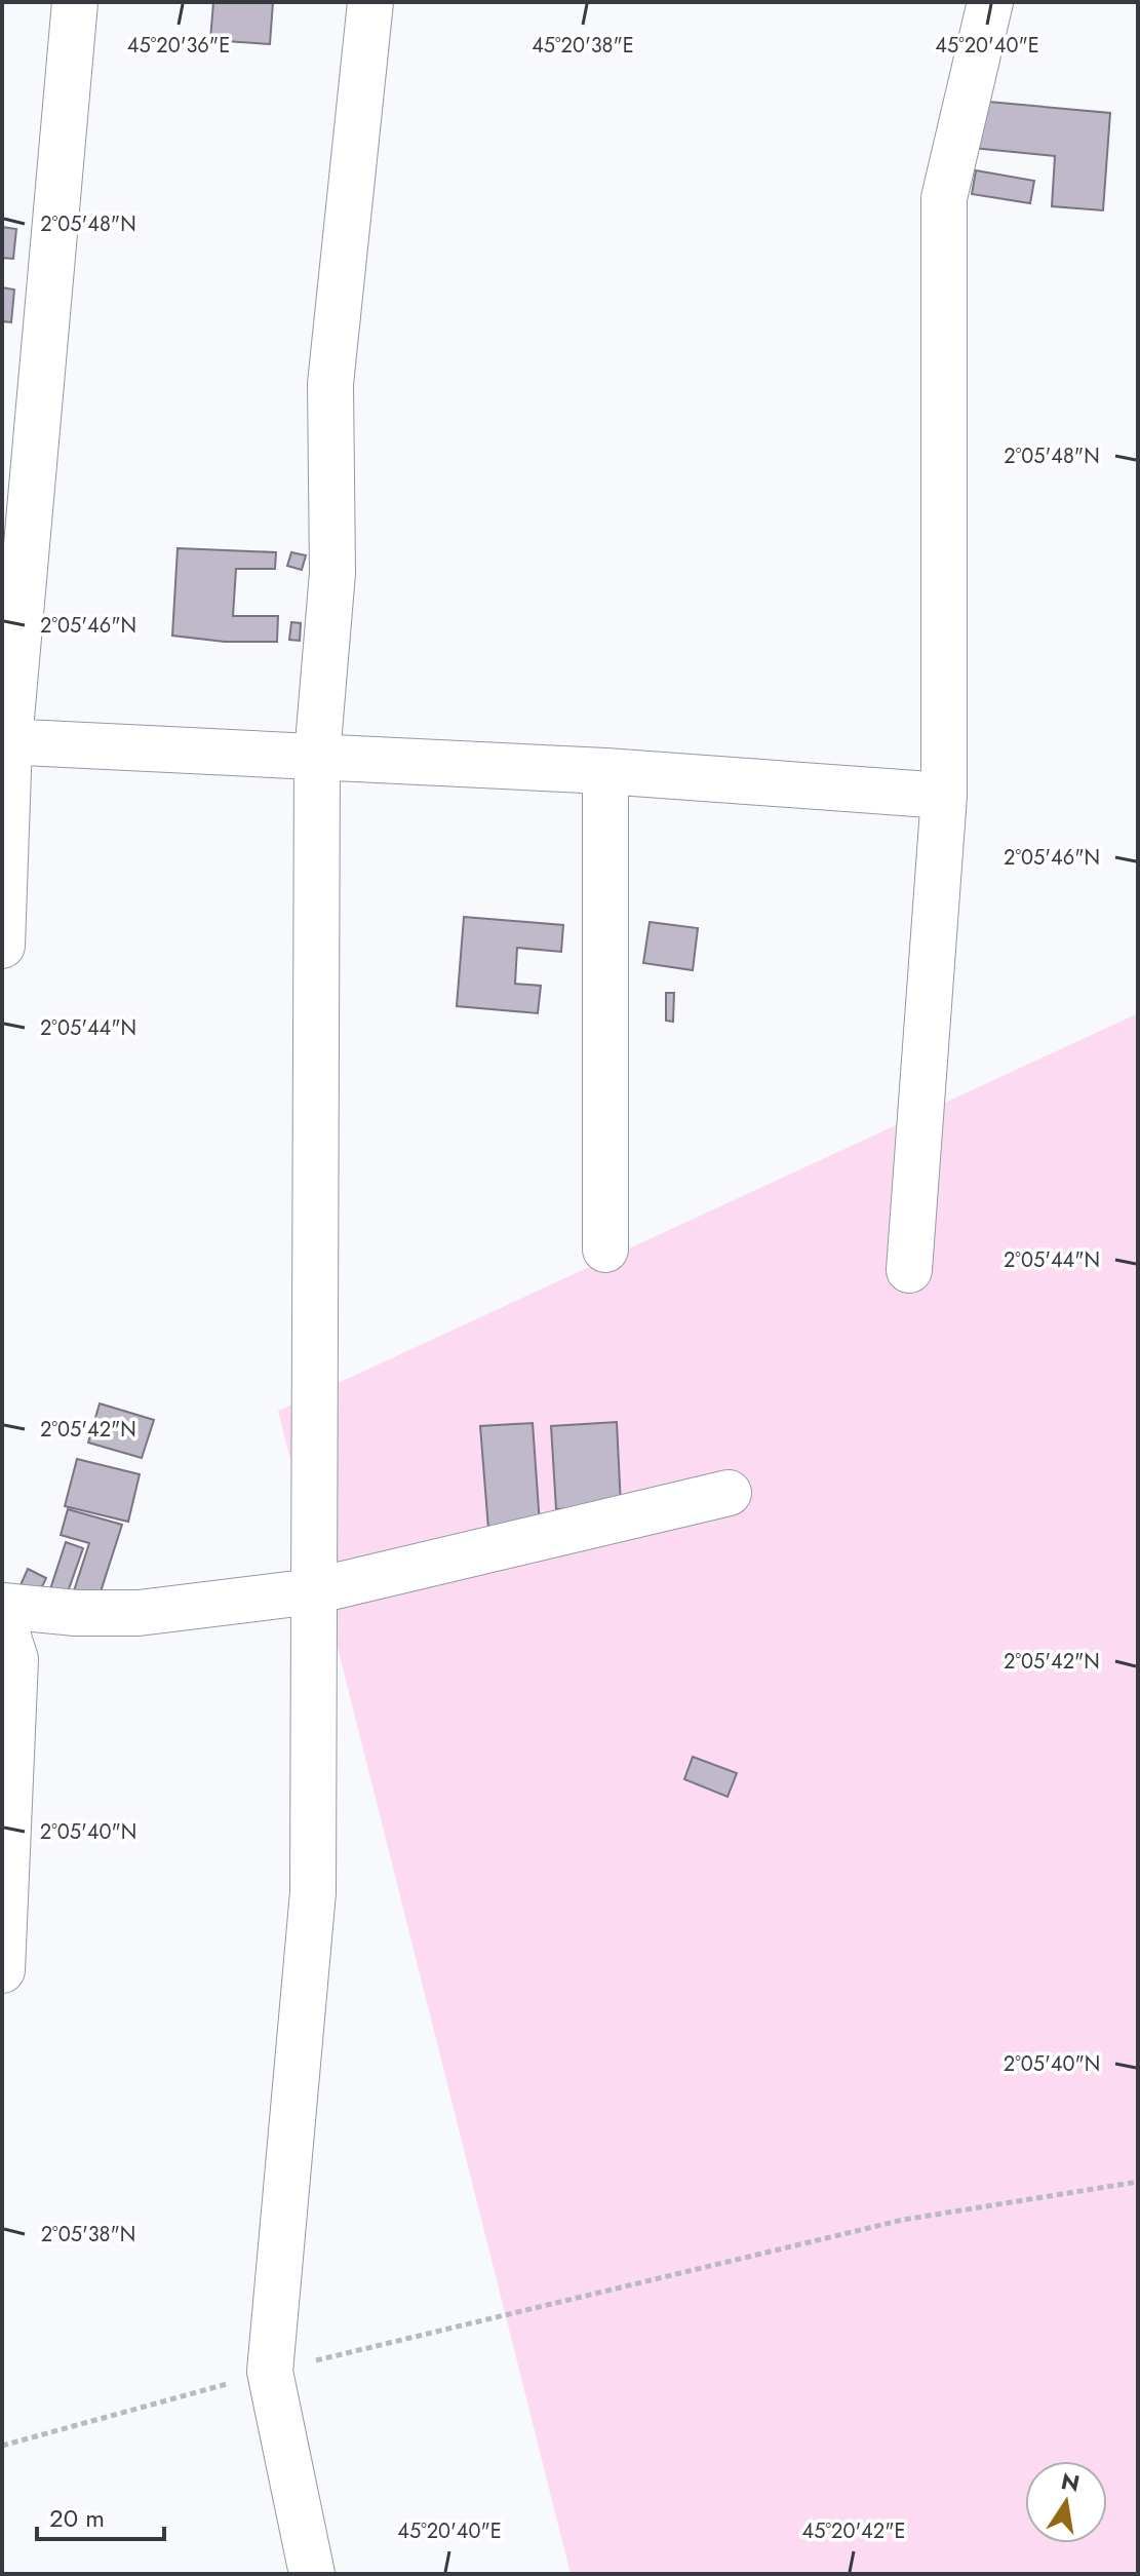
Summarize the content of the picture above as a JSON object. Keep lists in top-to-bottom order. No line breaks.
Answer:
{"scale_bar":"20 m","north":"top","coordinates":["45°20'36\"E","45°20'38\"E","45°20'40\"E","2°05'48\"N","2°05'46\"N","2°05'44\"N","2°05'42\"N","2°05'40\"N","2°05'38\"N","45°20'42\"E"]}
